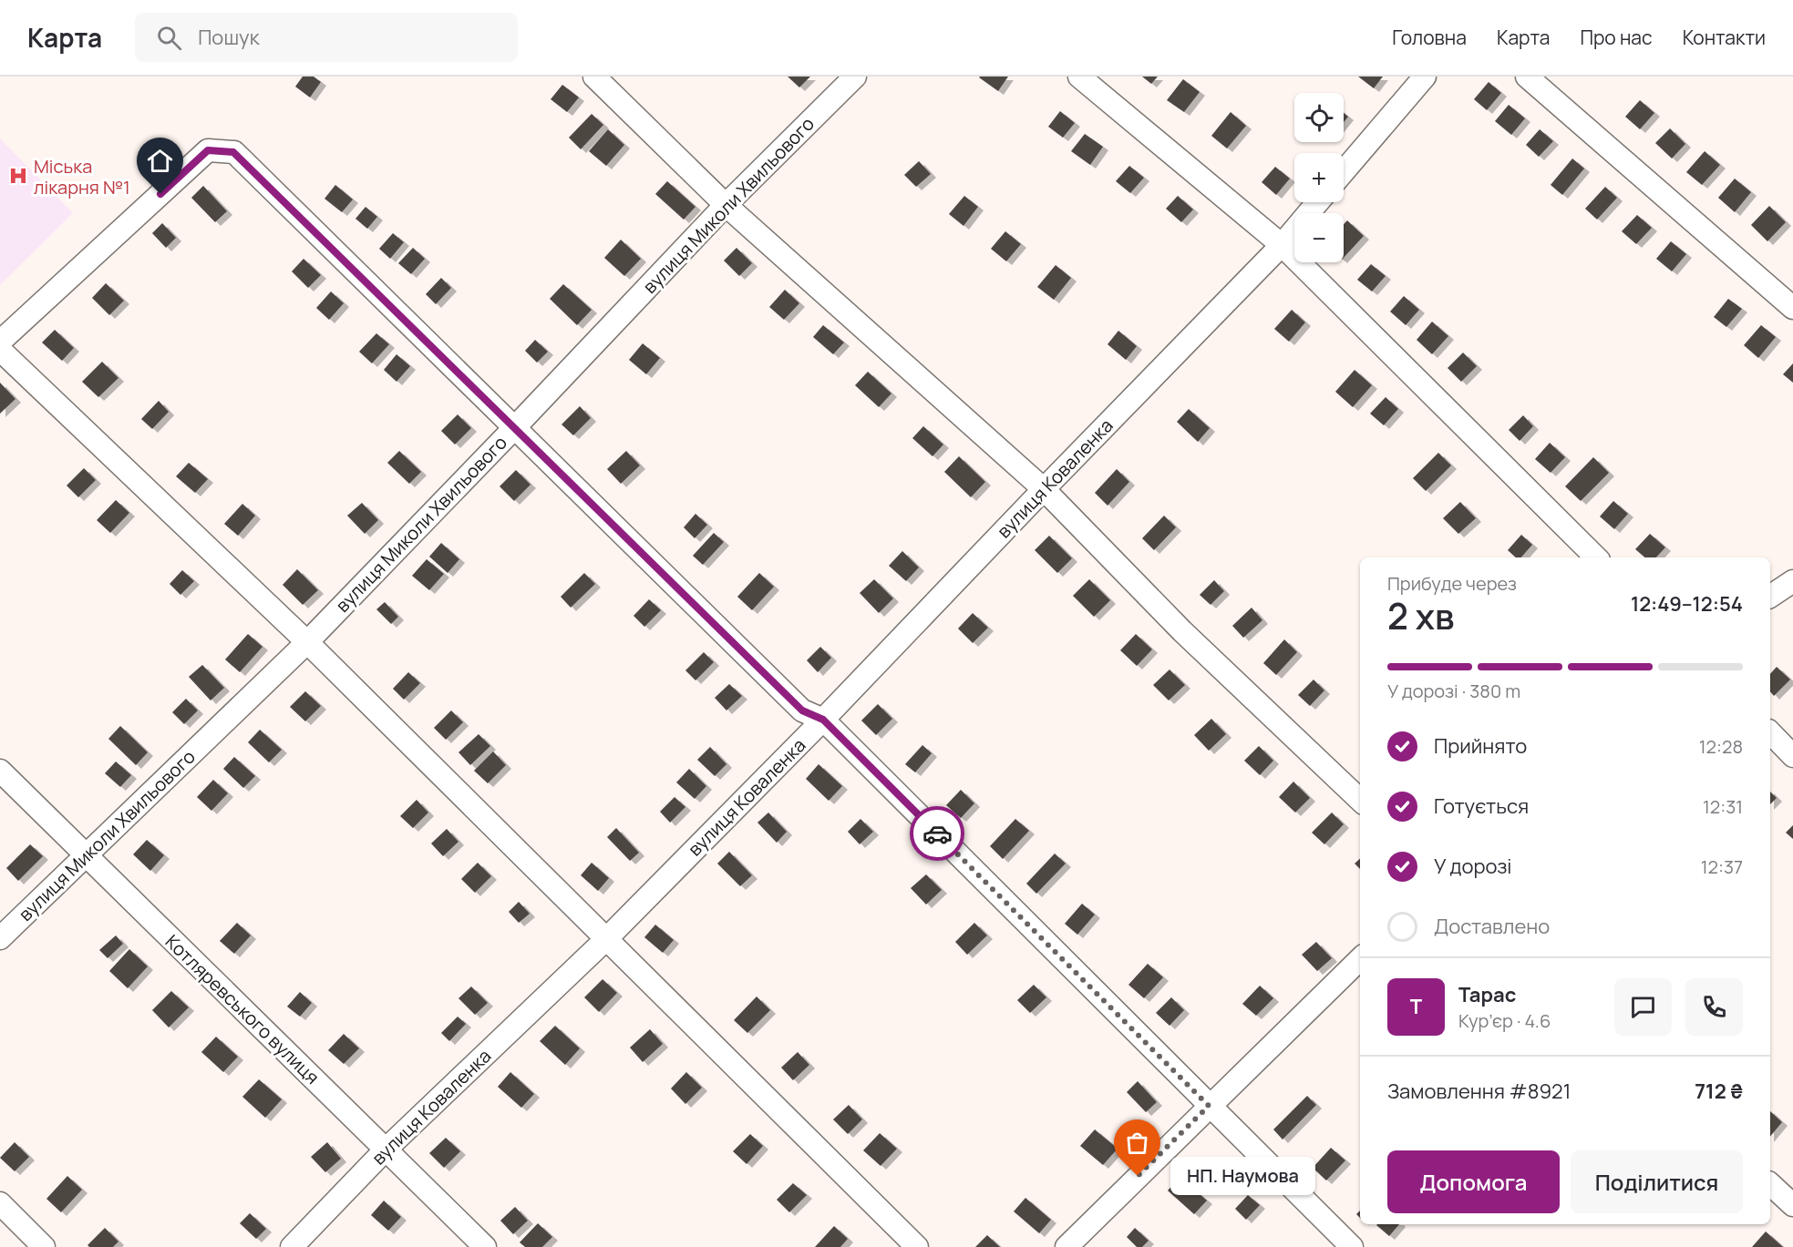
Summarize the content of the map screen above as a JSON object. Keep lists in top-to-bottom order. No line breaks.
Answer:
{"streets":{"street":["вулиця Миколи Хвильового","вулиця Коваленка","Котляревського вулиця"]},"crossings":[["вулиця Миколи Хвильового","Котляревського вулиця"],["вулиця Коваленка","Котляревського вулиця"]],"places":{"hospital":["Міська лікарня №1"],"other":["НП. Наумова"]},"page":{"header":"Карта","search":"Пошук","nav":["Головна","Карта","Про нас","Контакти"],"map_buttons":["+","−"],"heading":["2 хв","Прибуде через","12:49–12:54"],"panel":["Тарас","Кур’єр · 4.6","Замовлення #8921","712 ₴"],"bar":"У дорозі · 380 m","list":[["Прийнято","12:28"],["Готується","12:31"],["У дорозі","12:37"],"Доставлено"],"round":"Т","buttons":["Допомога","Поділитися"],"bubble":"НП. Наумова"}}
